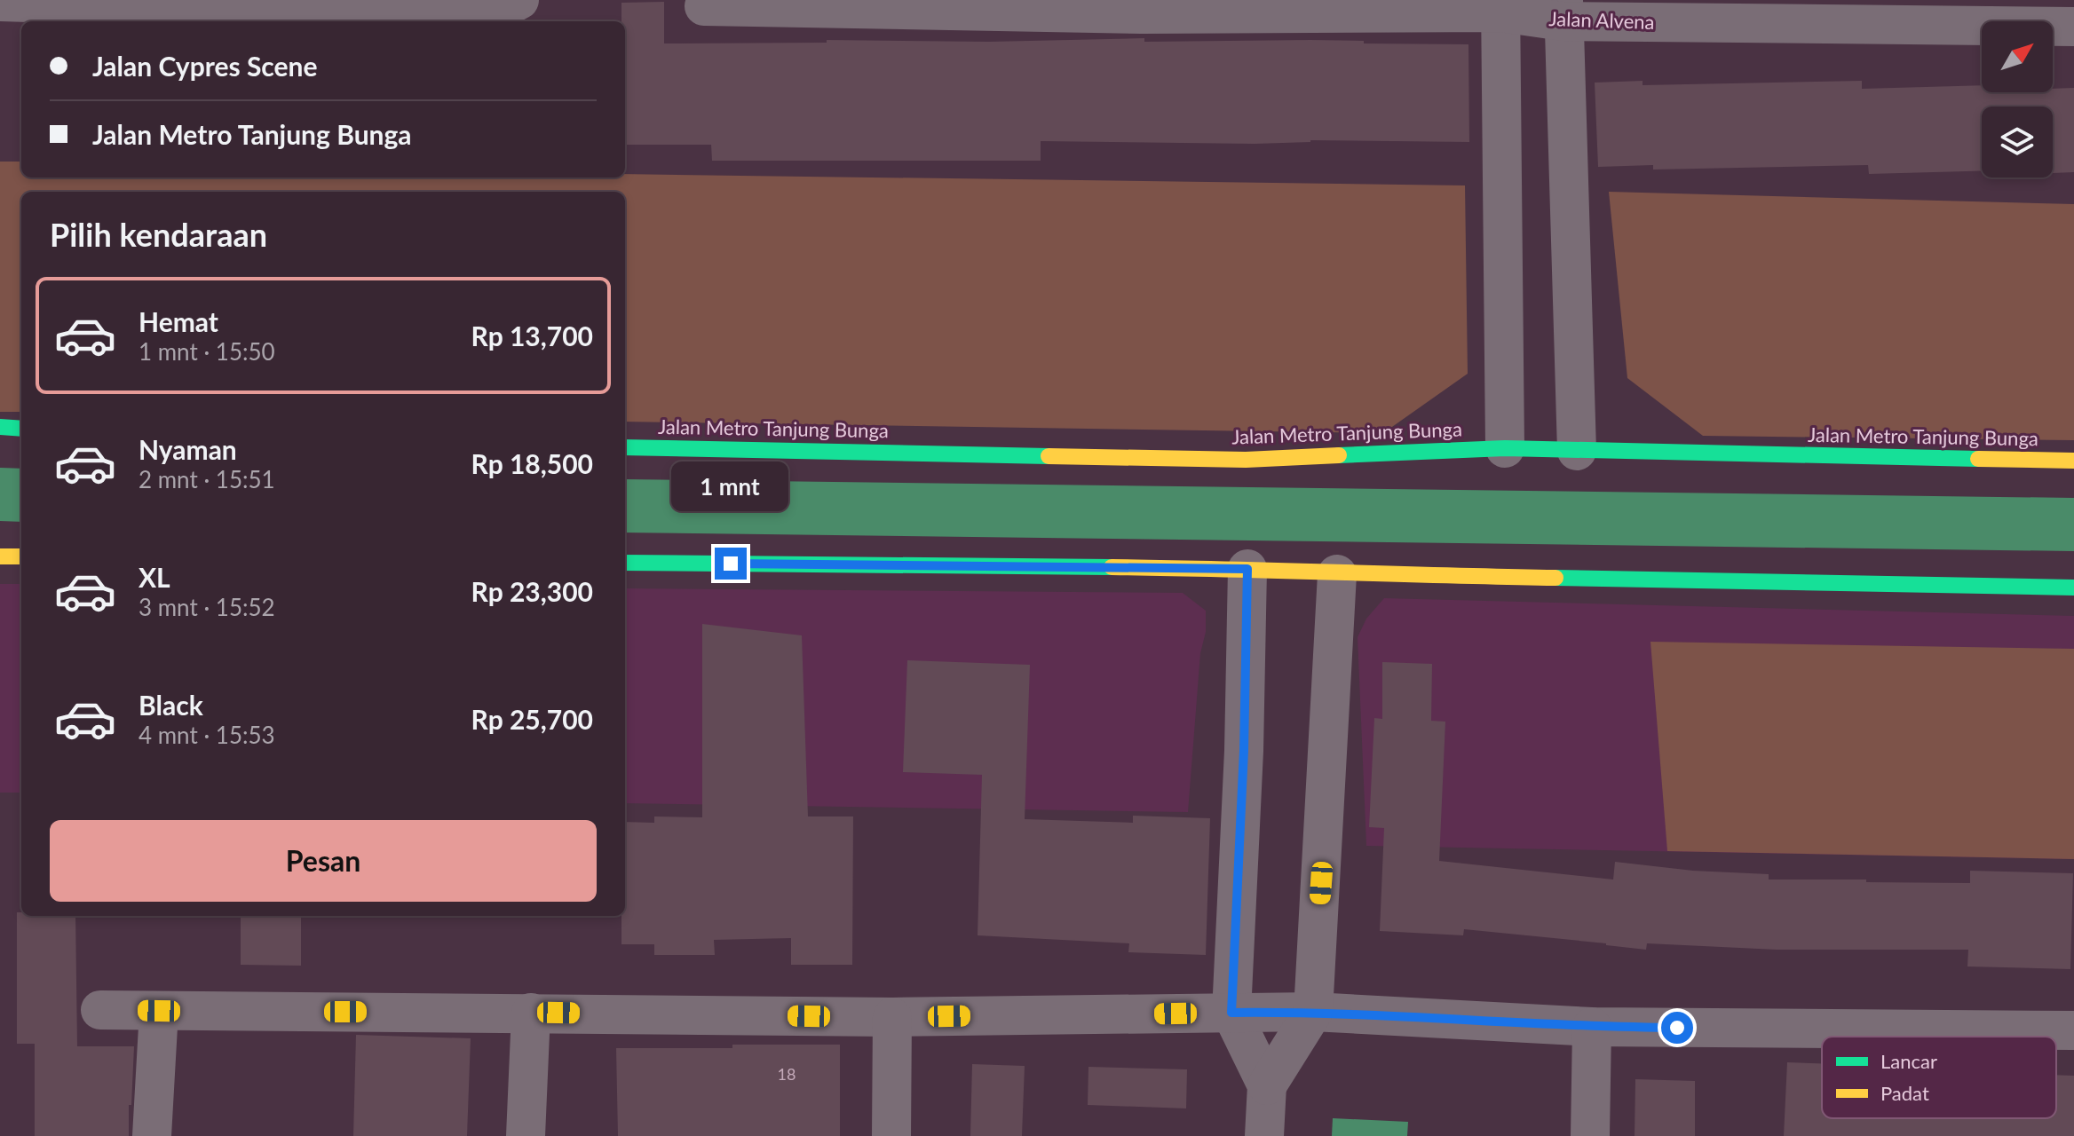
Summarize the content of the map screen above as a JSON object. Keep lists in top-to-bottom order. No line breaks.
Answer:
{"streets":{"main road":["Jalan Metro Tanjung Bunga"],"street":["Jalan Alvena"]},"house_numbers":["18"],"legend":["Lancar","Padat"],"north":"top right","page":{"banner":["Jalan Cypres Scene","Jalan Metro Tanjung Bunga"],"heading":"Pilih kendaraan","list":[{"name":"Hemat","note":"1 mnt · 15:50","value":"Rp 13,700"},{"name":"Nyaman","note":"2 mnt · 15:51","value":"Rp 18,500"},{"name":"XL","note":"3 mnt · 15:52","value":"Rp 23,300"},{"name":"Black","note":"4 mnt · 15:53","value":"Rp 25,700"}],"bubble":"1 mnt","buttons":"Pesan"}}
